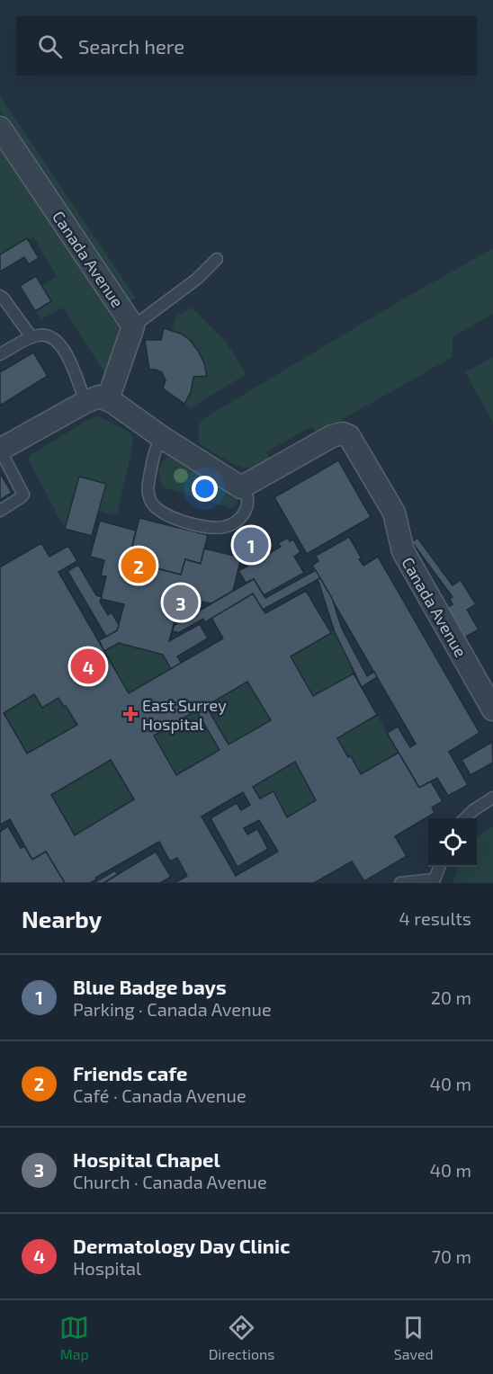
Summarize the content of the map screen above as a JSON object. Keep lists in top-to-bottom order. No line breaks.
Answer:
{"streets":{"street":["Canada Avenue"]},"places":{"health":["East Surrey Hospital"]},"page":{"search":"Search here","pins":["1","2","3","4"],"heading":["Nearby","4 results"],"list":[{"mark":"1","name":"Blue Badge bays","note":"Parking · Canada Avenue","value":"20 m"},{"mark":"2","name":"Friends cafe","note":"Café · Canada Avenue","value":"40 m"},{"mark":"3","name":"Hospital Chapel","note":"Church · Canada Avenue","value":"40 m"},{"mark":"4","name":"Dermatology Day Clinic","note":"Hospital","value":"70 m"}],"nav":["Map","Directions","Saved"]}}
